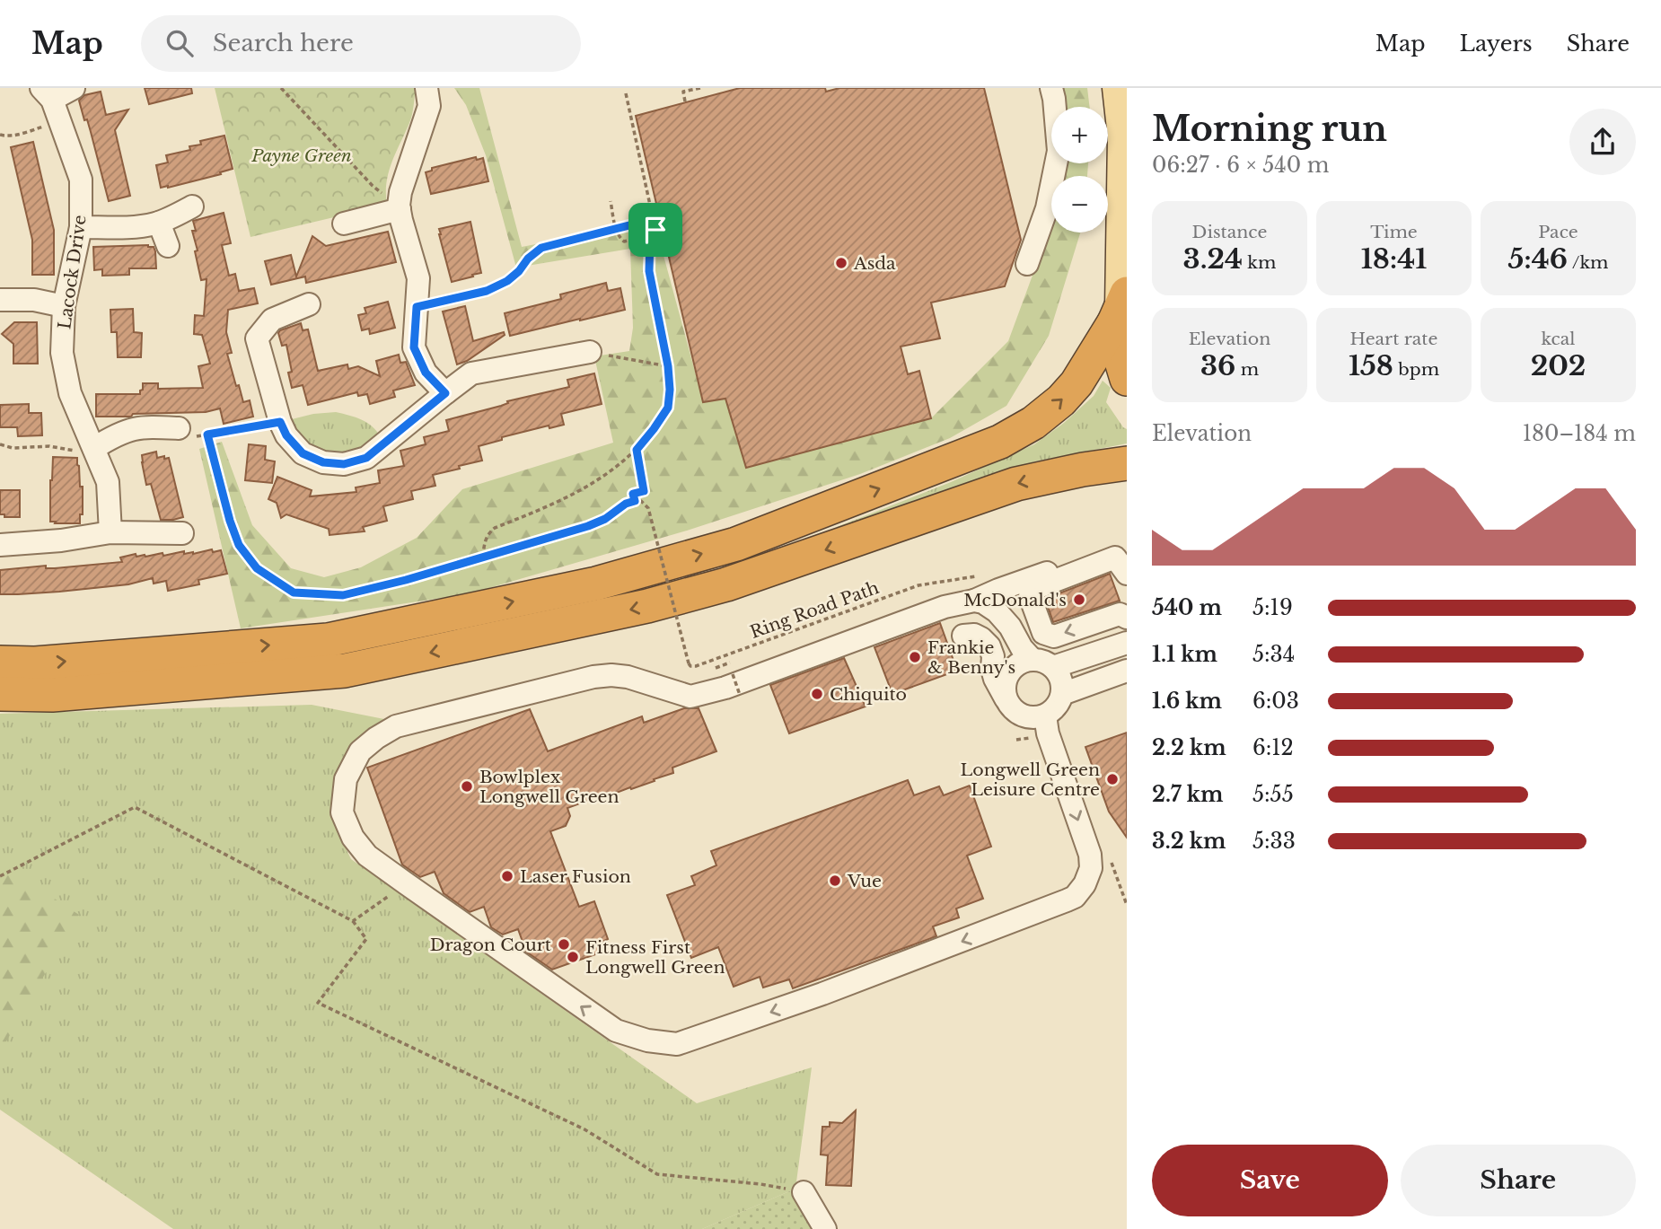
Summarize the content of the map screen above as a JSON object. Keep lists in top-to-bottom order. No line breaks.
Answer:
{"streets":{"street":["Lacock Drive"],"path":["Ring Road Path"]},"parks":["Payne Green"],"places":["Asda","McDonald's","Frankie & Benny's","Chiquito","Longwell Green Leisure Centre","Bowlplex Longwell Green","Laser Fusion","Vue","Dragon Court","Fitness First Longwell Green"],"page":{"header":"Map","search":"Search here","nav":["Map","Layers","Share"],"heading":["Morning run","06:27 · 6 × 540 m"],"map_buttons":["+","−"],"stats":[["Distance","3.24 km"],["Time","18:41"],["Pace","5:46 /km"],["Elevation","36 m"],["Heart rate","158 bpm"],["kcal","202"]],"chart":["Elevation","180–184 m"],"list":[{"name":"540 m","note":"5:19"},{"name":"1.1 km","note":"5:34"},{"name":"1.6 km","note":"6:03"},{"name":"2.2 km","note":"6:12"},{"name":"2.7 km","note":"5:55"},{"name":"3.2 km","note":"5:33"}],"buttons":["Save","Share"]}}
